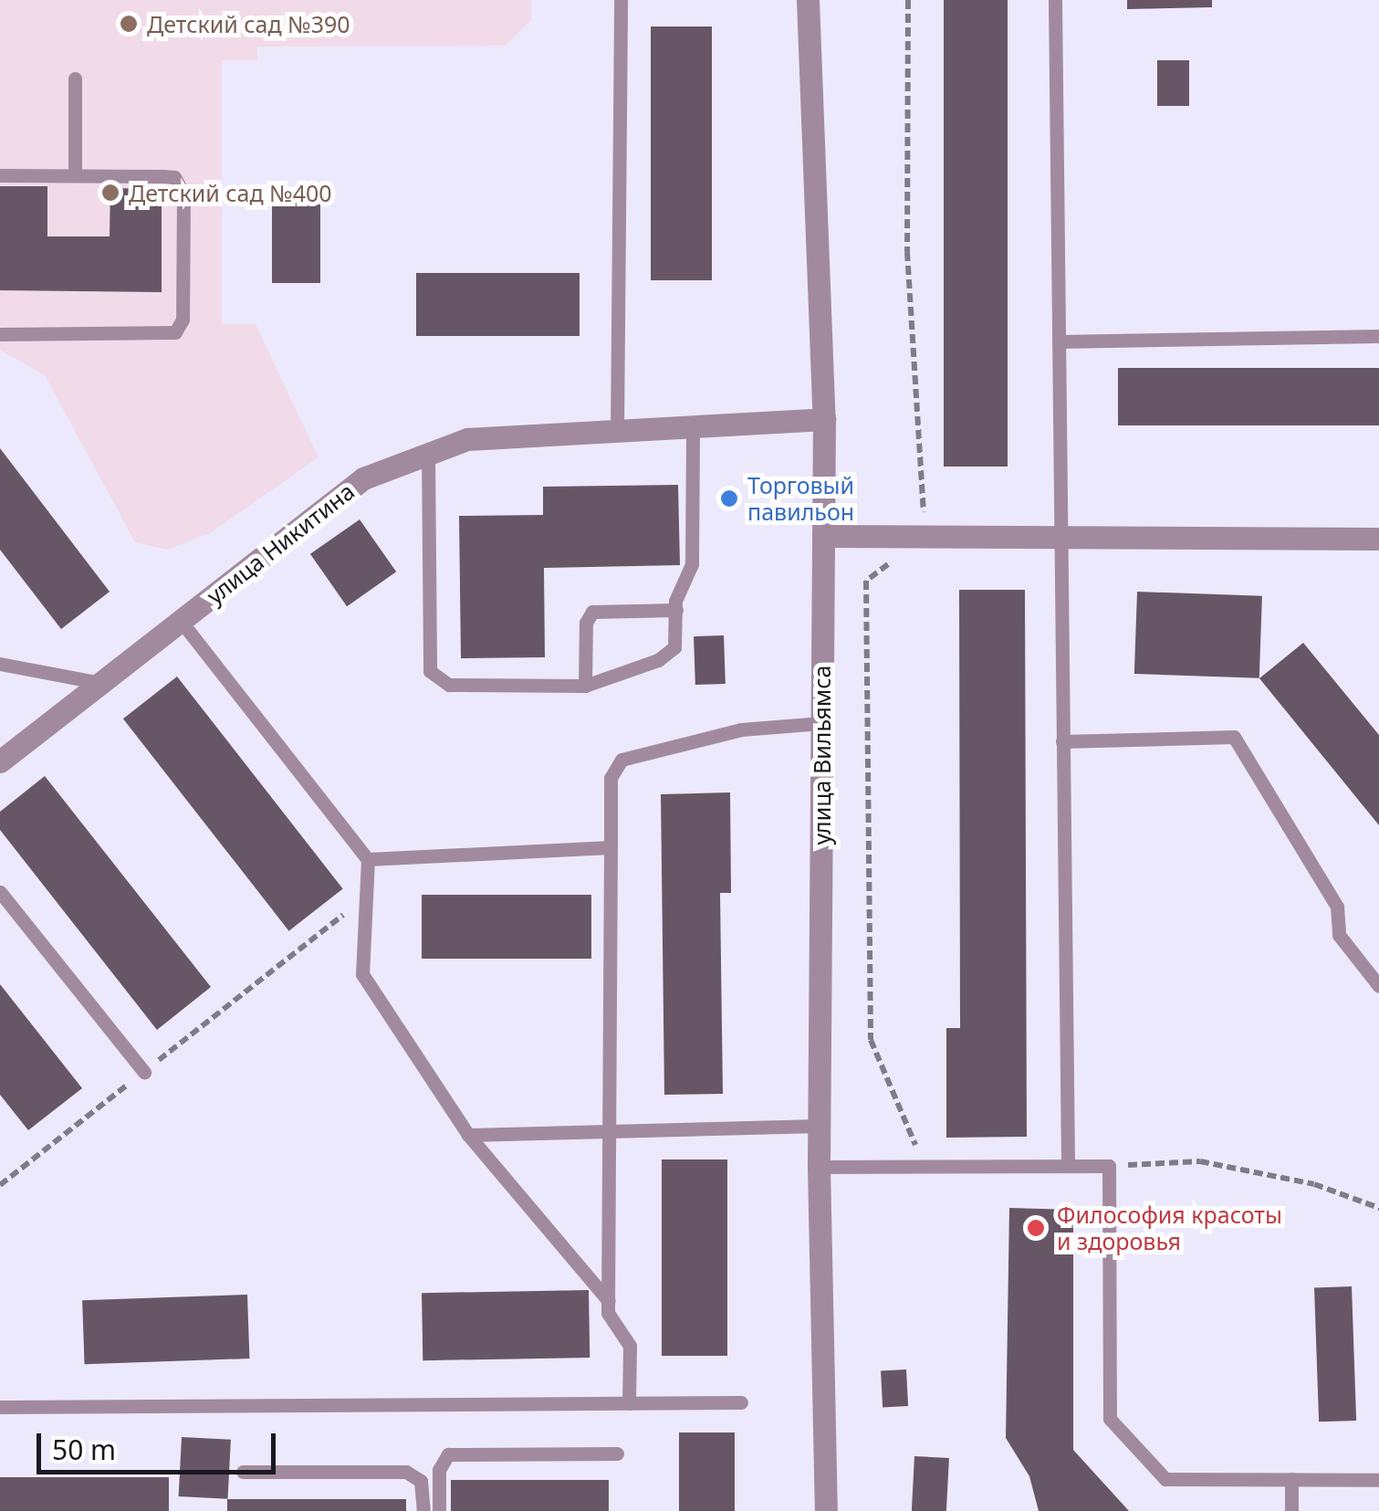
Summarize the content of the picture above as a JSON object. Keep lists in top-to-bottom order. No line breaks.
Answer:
{"streets":{"street":["улица Никитина","улица Вильямса"]},"crossings":[["улица Никитина","улица Вильямса"]],"places":["Детский сад №390","Детский сад №400","Торговый павильон","Философия красоты и здоровья"],"scale_bar":"50 m"}
